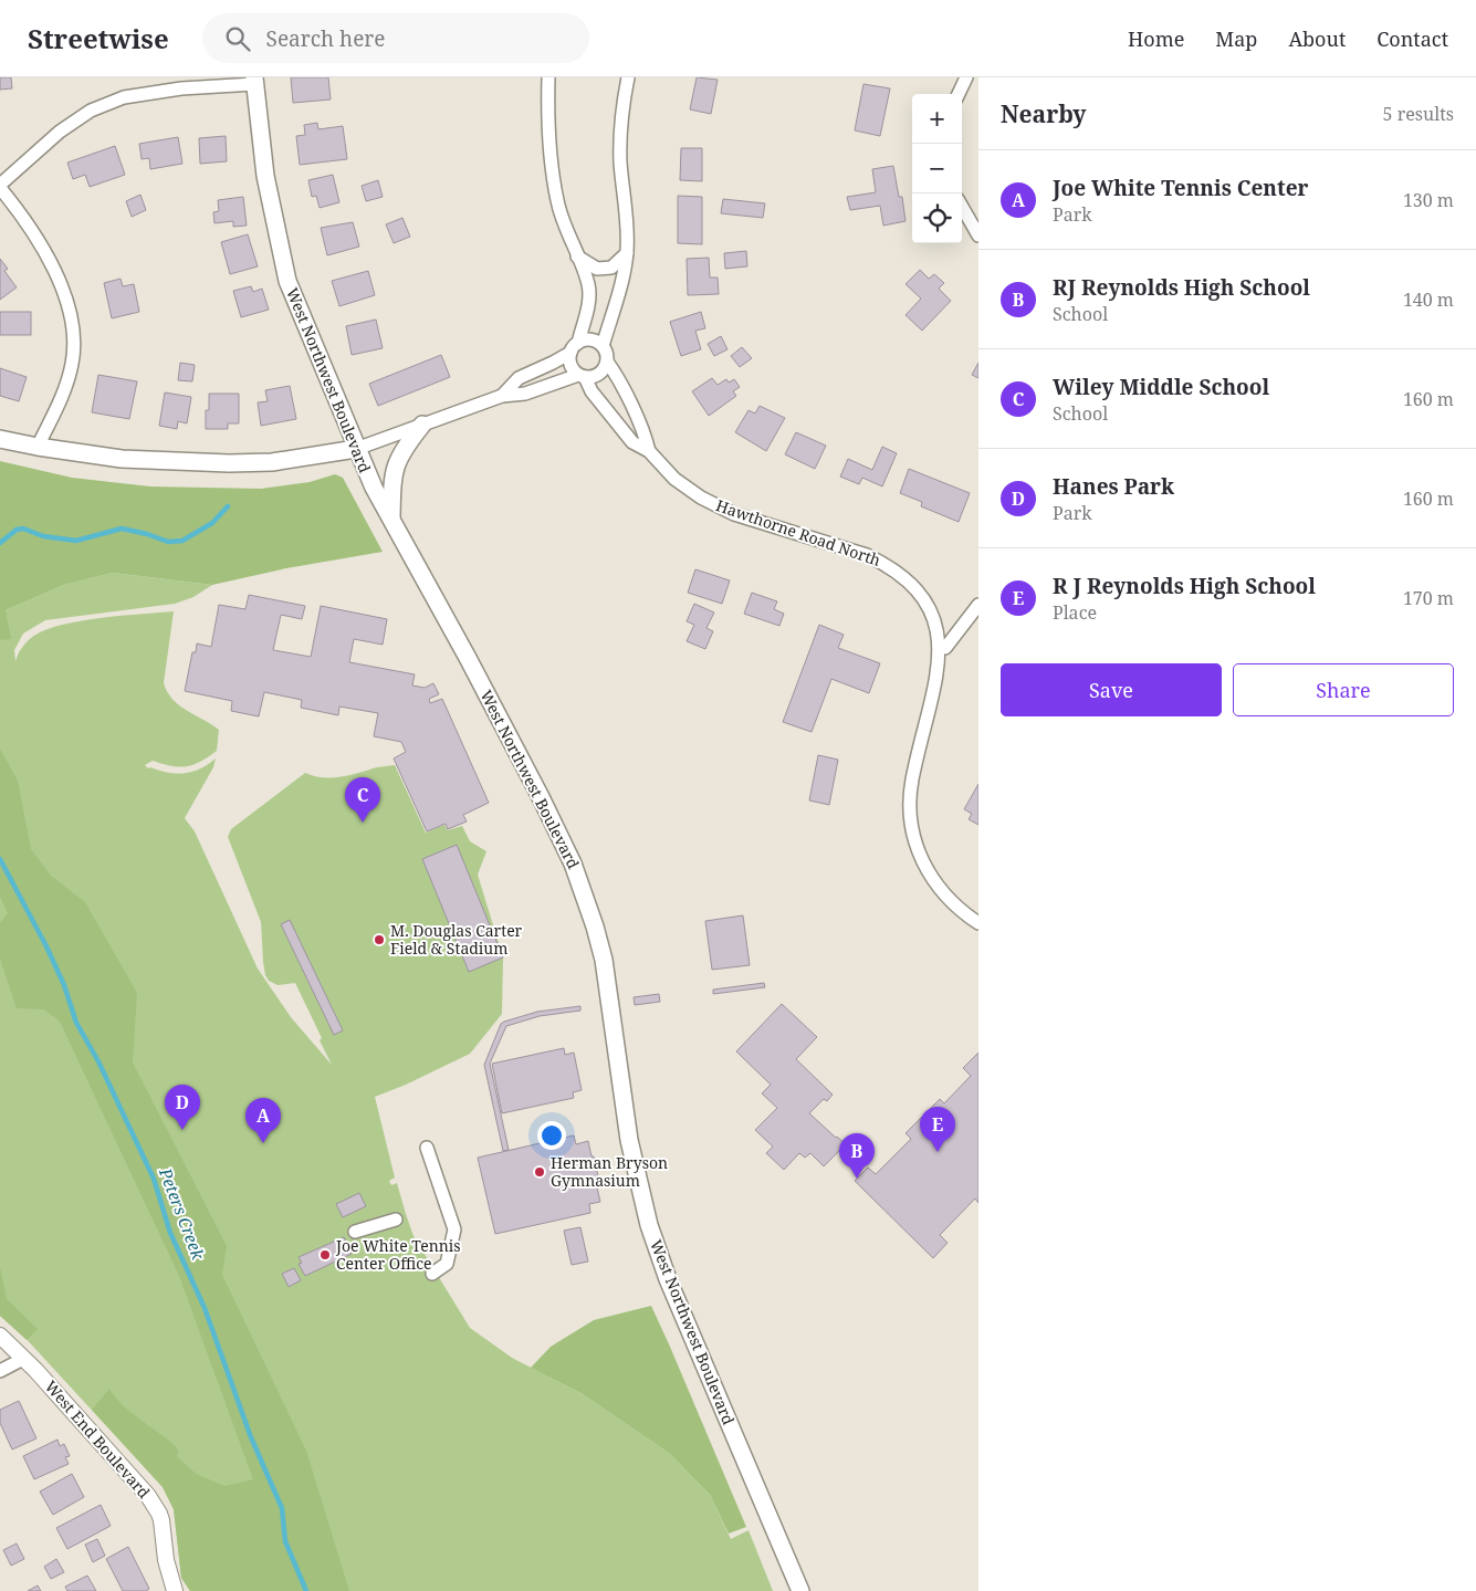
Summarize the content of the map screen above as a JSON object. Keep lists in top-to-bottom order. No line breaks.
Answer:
{"streets":{"main road":["West Northwest Boulevard"],"street":["Hawthorne Road North","West End Boulevard"]},"water":["Peters Creek"],"places":["M. Douglas Carter Field & Stadium","Herman Bryson Gymnasium","Joe White Tennis Center Office"],"page":{"header":"Streetwise","search":"Search here","nav":["Home","Map","About","Contact"],"heading":["Nearby","5 results"],"map_buttons":["+","−"],"list":[{"mark":"A","name":"Joe White Tennis Center","note":"Park","value":"130 m"},{"mark":"B","name":"RJ Reynolds High School","note":"School","value":"140 m"},{"mark":"C","name":"Wiley Middle School","note":"School","value":"160 m"},{"mark":"D","name":"Hanes Park","note":"Park","value":"160 m"},{"mark":"E","name":"R J Reynolds High School","note":"Place","value":"170 m"}],"buttons":["Save","Share"],"pins":["C","D","A","E","B"]}}
